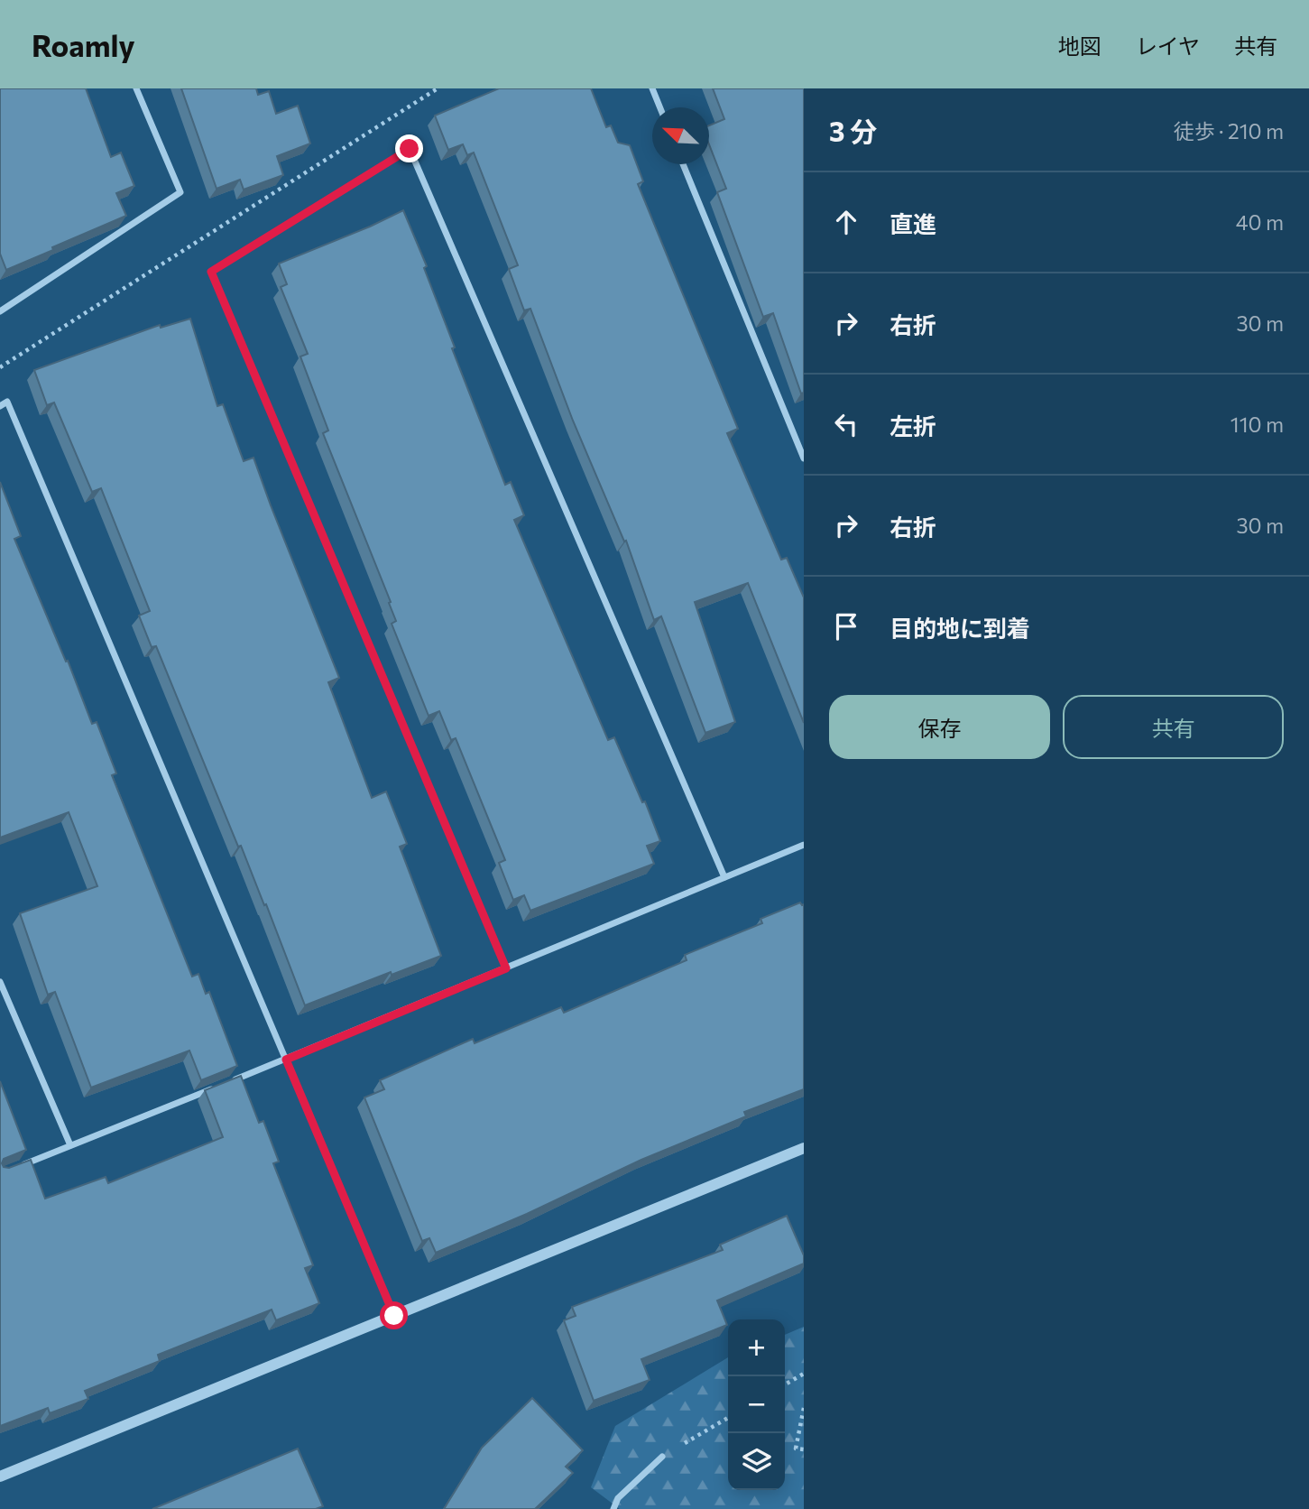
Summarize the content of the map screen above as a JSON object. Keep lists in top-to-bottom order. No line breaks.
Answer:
{"north":"top left","page":{"header":"Roamly","nav":["地図","レイヤ","共有"],"heading":["3 分","徒歩 · 210 m"],"list":[["直進","40 m"],["右折","30 m"],["左折","110 m"],["右折","30 m"],"目的地に到着"],"buttons":["保存","共有"],"map_buttons":["+","−"]}}
